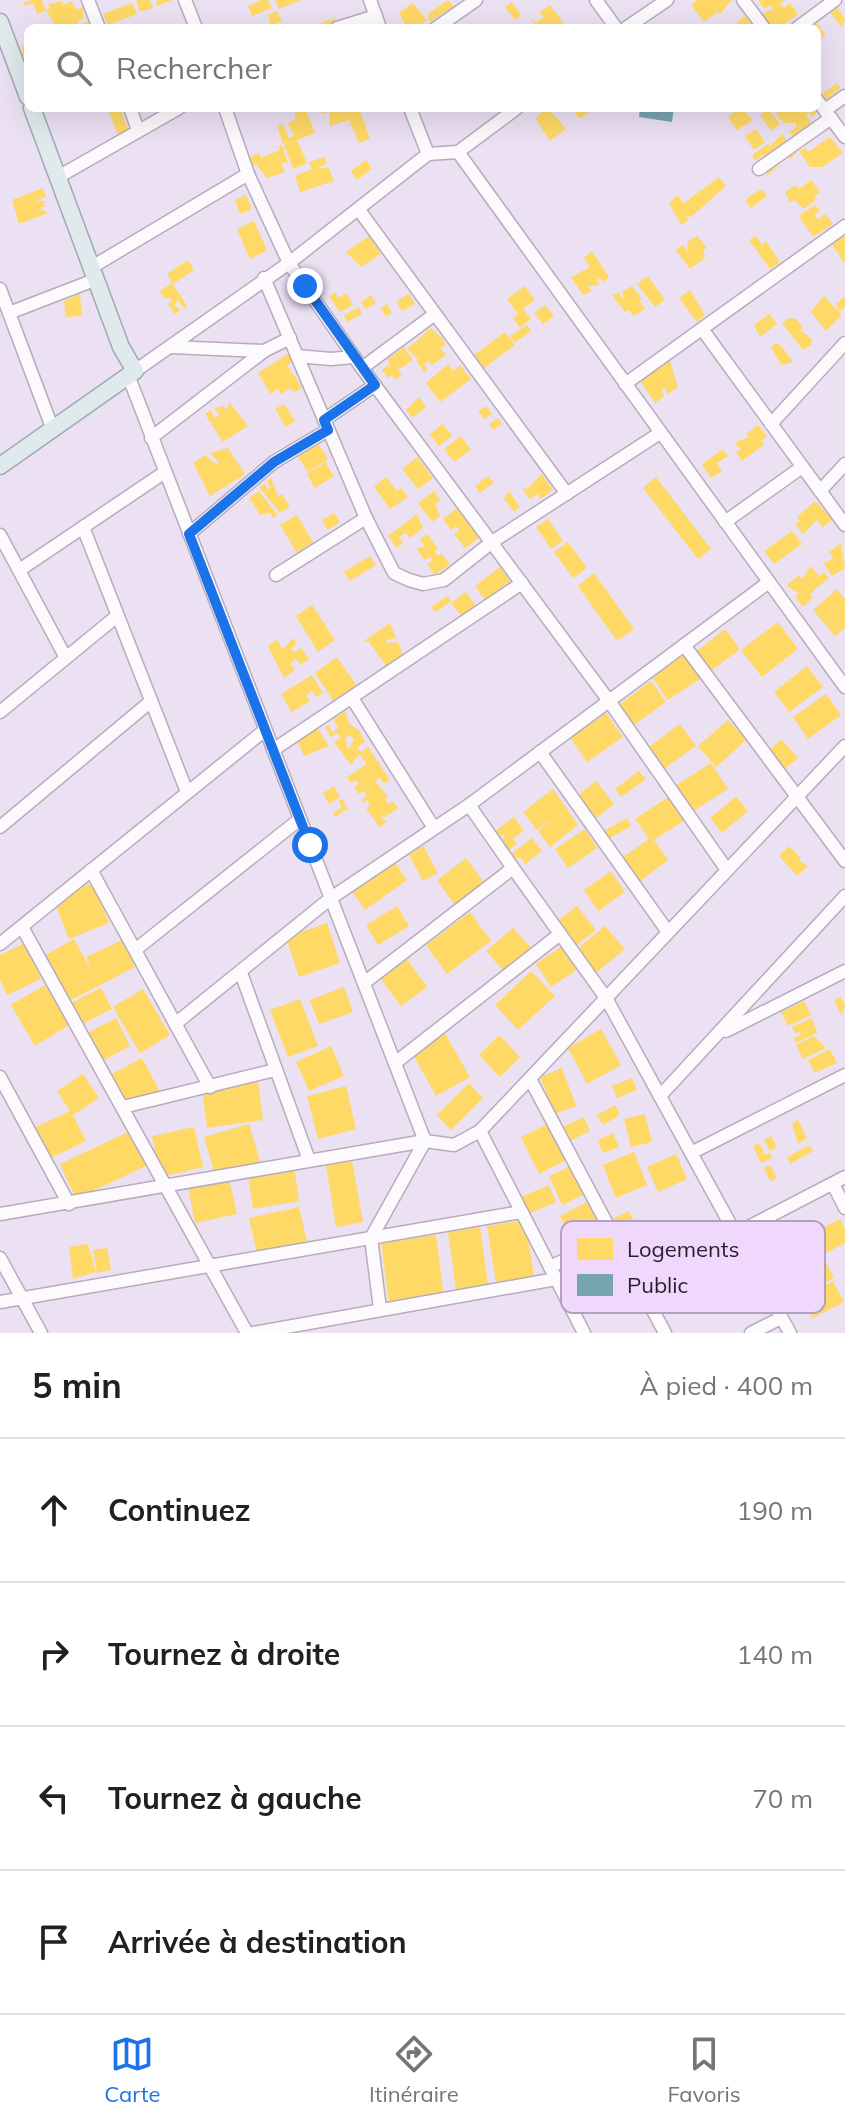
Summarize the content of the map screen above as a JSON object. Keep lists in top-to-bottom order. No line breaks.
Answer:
{"legend":["Logements","Public"],"page":{"search":"Rechercher","heading":["5 min","À pied · 400 m"],"list":[["Continuez","190 m"],["Tournez à droite","140 m"],["Tournez à gauche","70 m"],"Arrivée à destination"],"nav":["Carte","Itinéraire","Favoris"]}}
